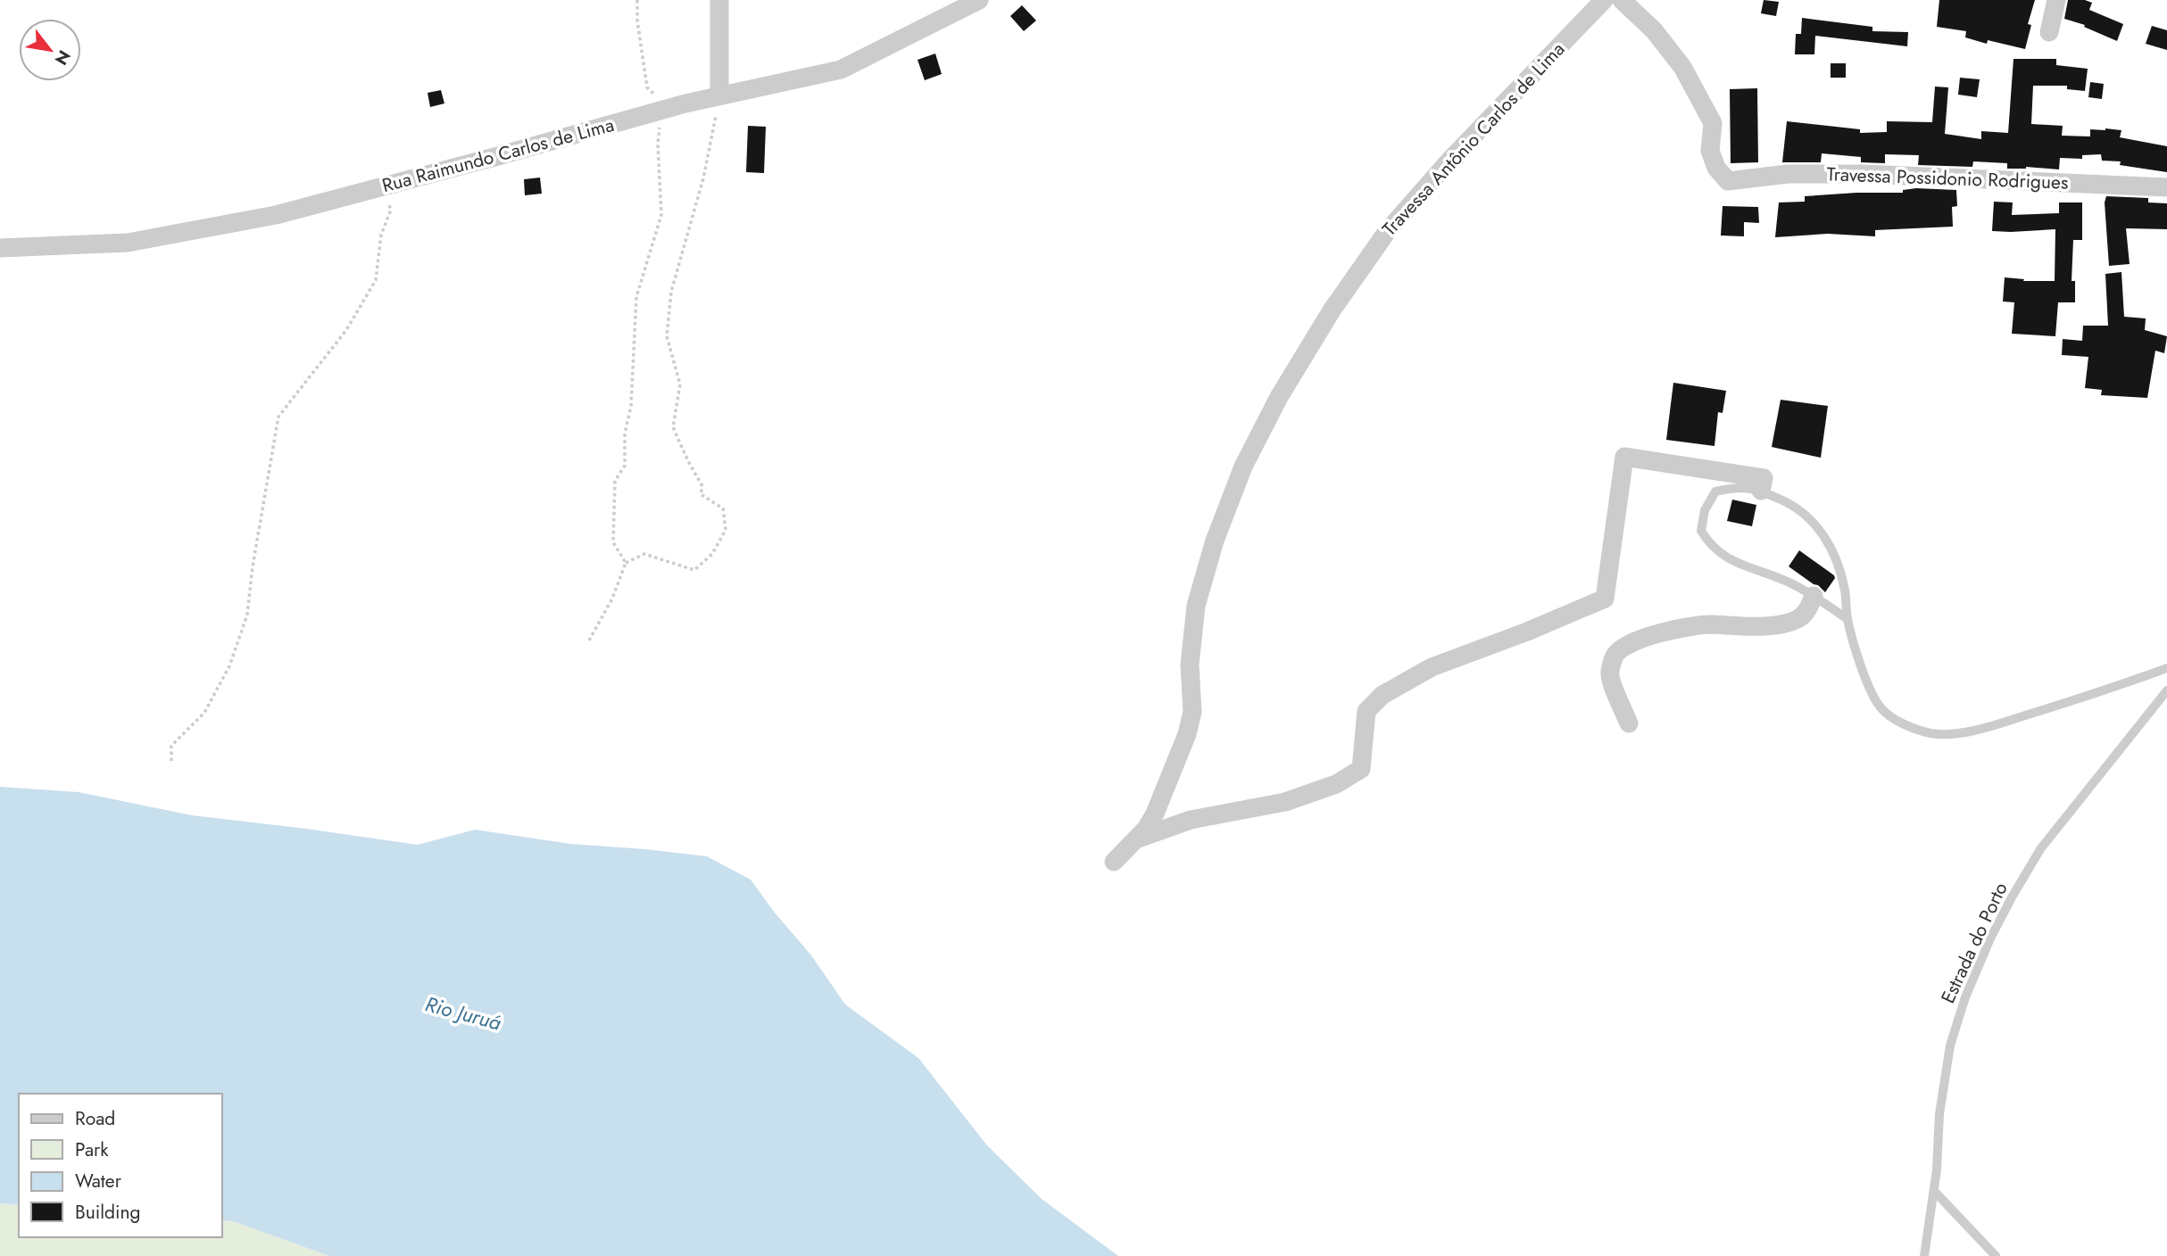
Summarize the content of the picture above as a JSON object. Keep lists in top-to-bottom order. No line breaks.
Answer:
{"streets":{"street":["Travessa Antônio Carlos de Lima","Rua Raimundo Carlos de Lima","Travessa Possidonio Rodrigues"],"lane":["Estrada do Porto"]},"water":["Rio Juruá"],"legend":["Road","Park","Water","Building"],"north":"bottom right"}
